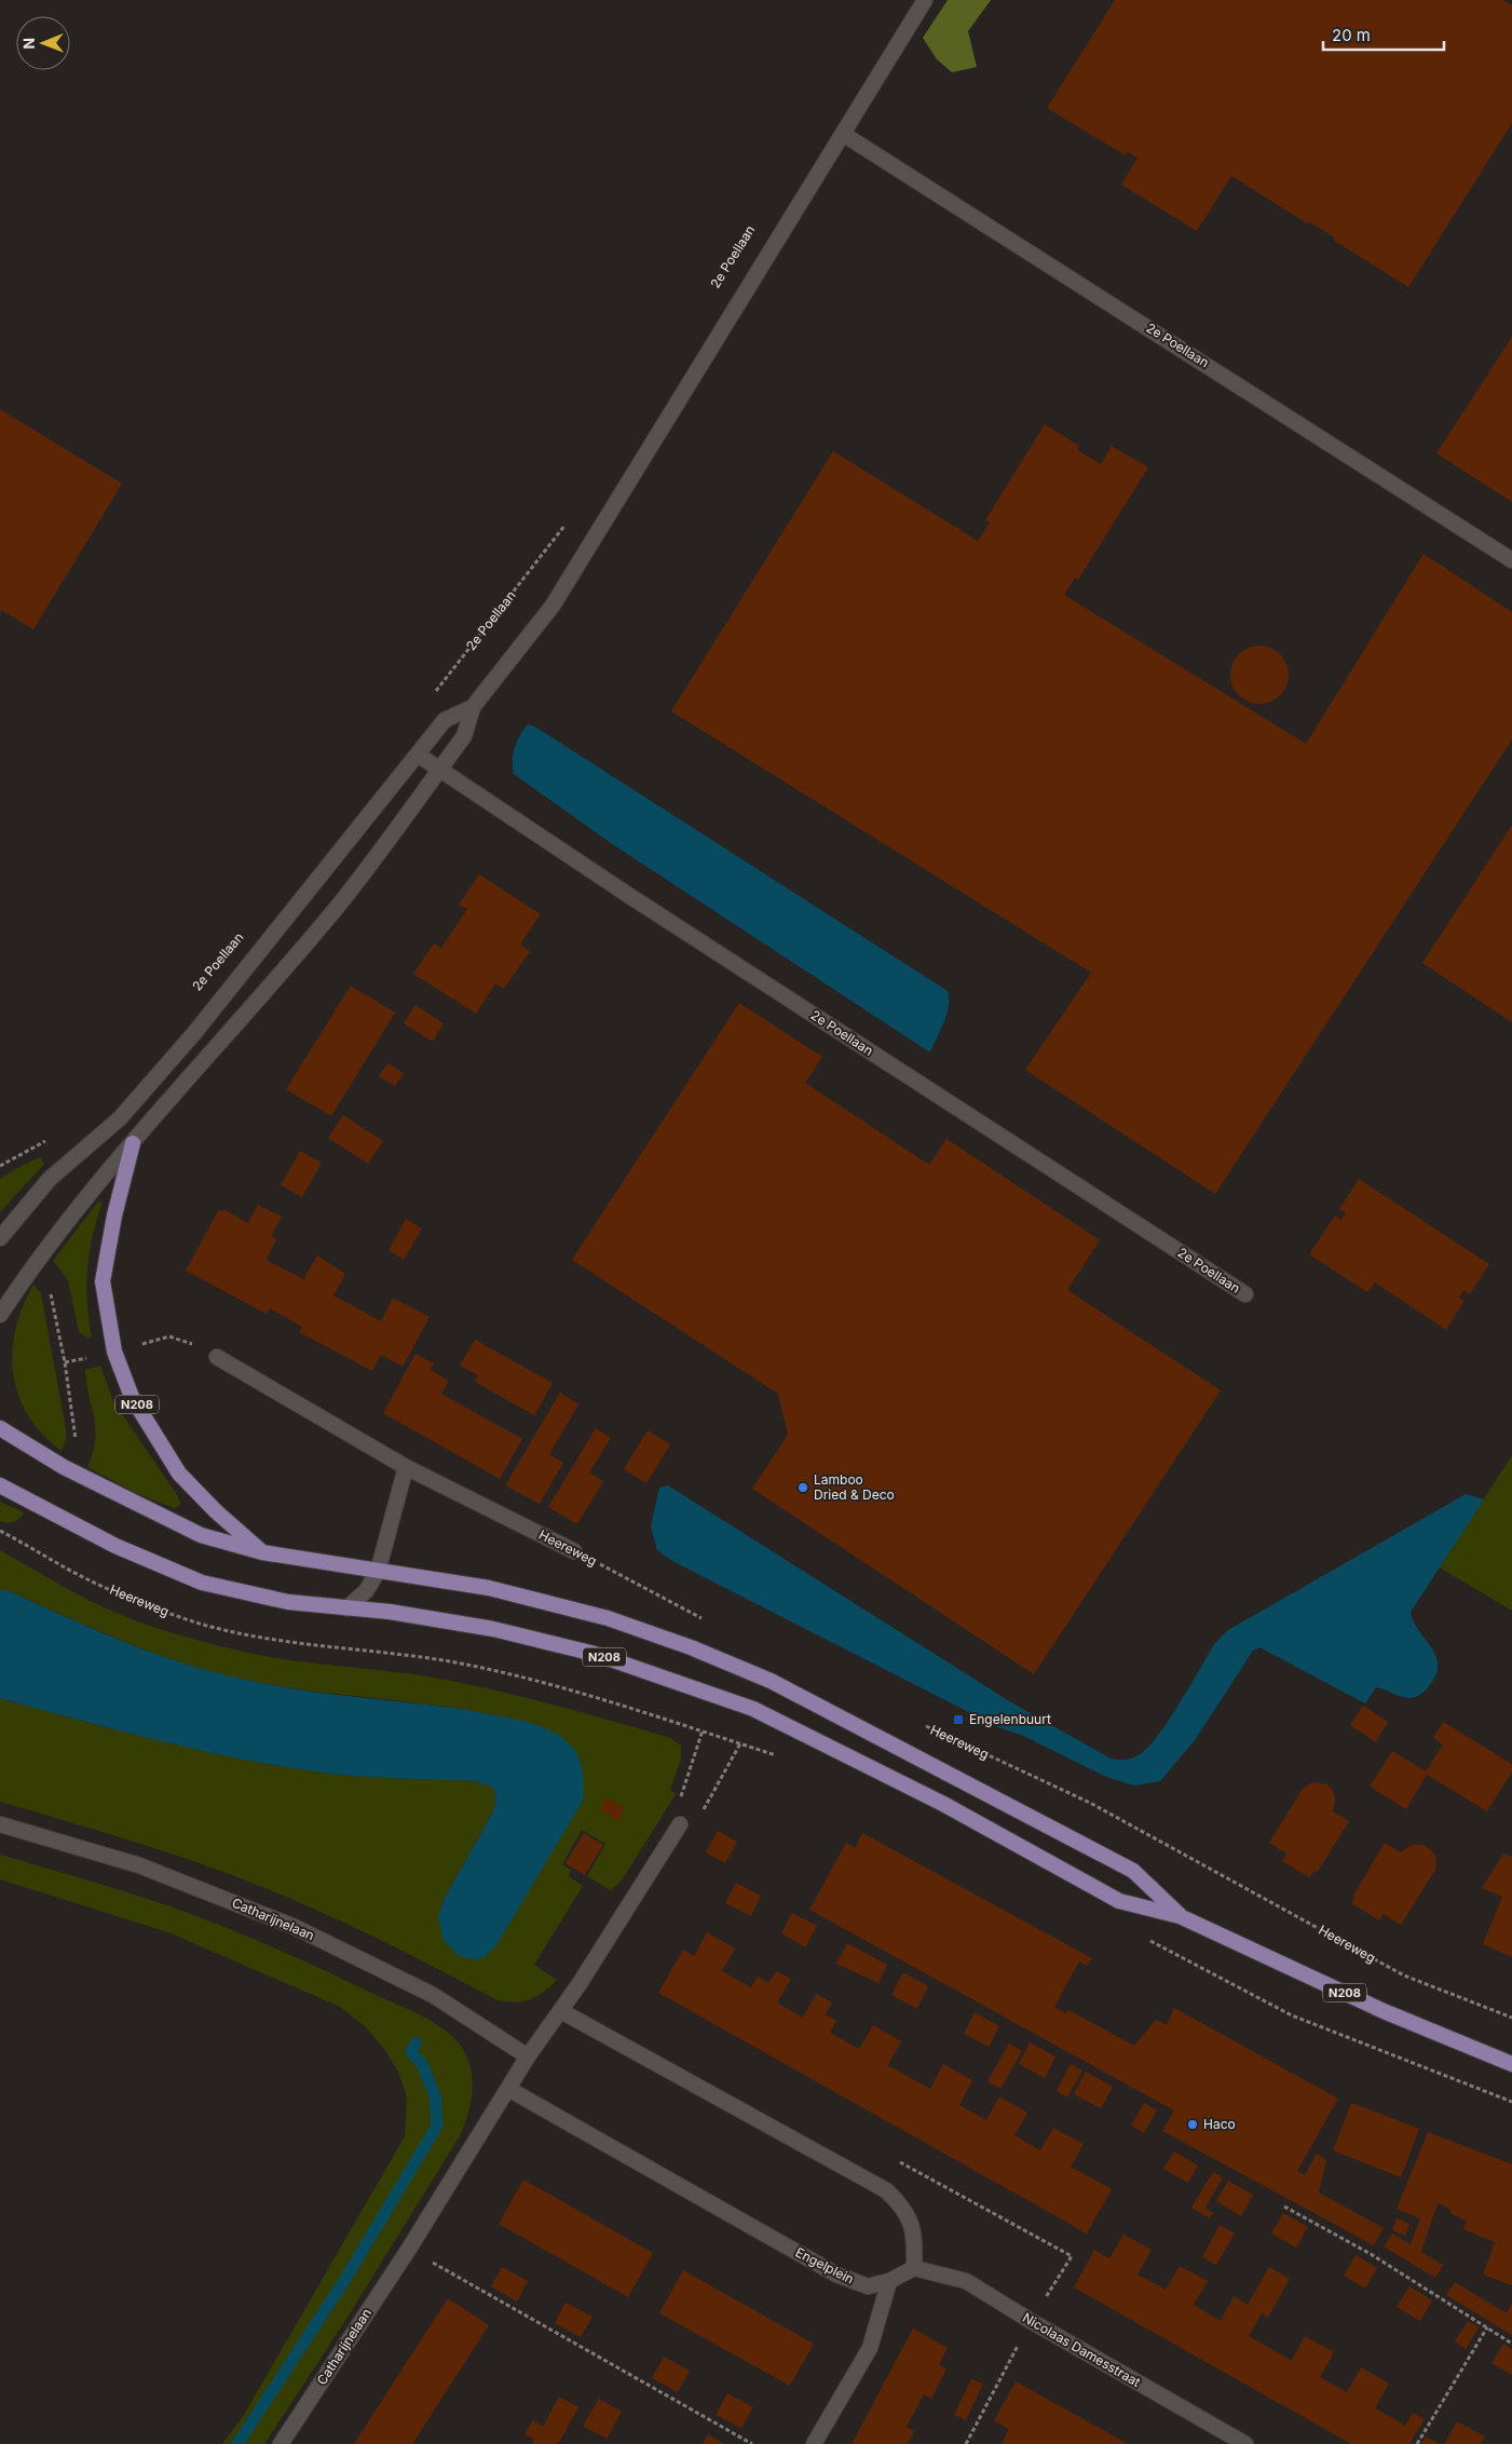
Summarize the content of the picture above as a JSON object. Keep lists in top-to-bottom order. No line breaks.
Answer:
{"streets":{"main road":["N208"],"street":["2e Poellaan","Heereweg","Catharijnelaan","Engelplein","Nicolaas Damesstraat"]},"crossings":[["2e Poellaan","N208"],["Heereweg","Catharijnelaan"],["Catharijnelaan","Engelplein"],["Engelplein","Nicolaas Damesstraat"]],"places":{"other":["Lamboo Dried & Deco","Haco"],"transit":["Engelenbuurt"]},"scale_bar":"20 m","north":"left"}
